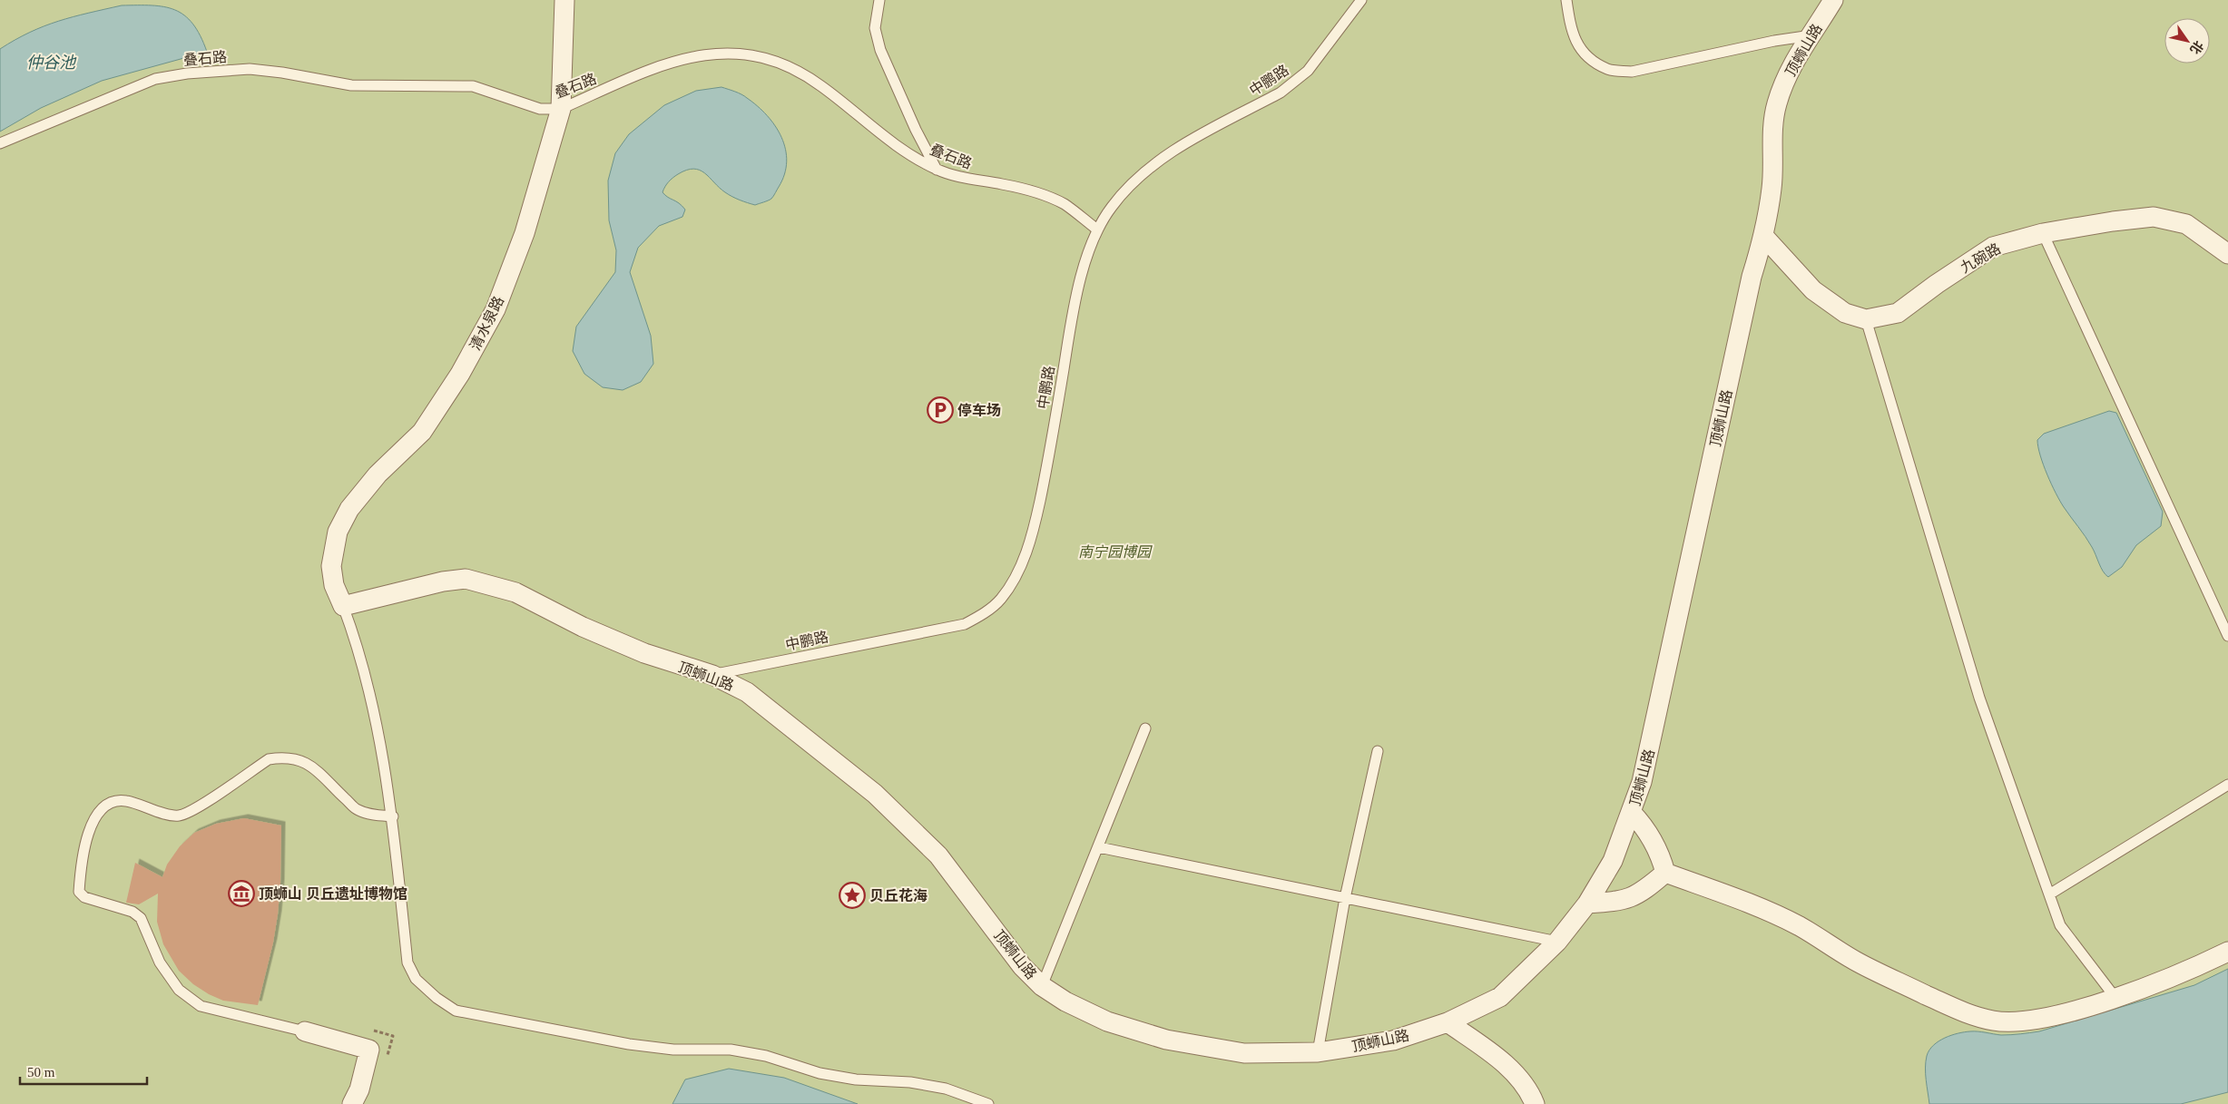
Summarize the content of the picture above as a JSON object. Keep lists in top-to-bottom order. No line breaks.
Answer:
{"streets":{"street":["顶蛳山路","九碗路","清水泉路"],"lane":["叠石路","中鹏路"]},"crossings":[["顶蛳山路","中鹏路"],["顶蛳山路","九碗路"],["顶蛳山路","清水泉路"],["叠石路","中鹏路"],["叠石路","清水泉路"]],"water":["仲谷池"],"parks":["南宁园博园"],"places":{"parking":["停车场"],"museum":["顶蛳山 贝丘遗址博物馆"],"place":["贝丘花海"]},"scale_bar":"50 m","north":"bottom right"}
